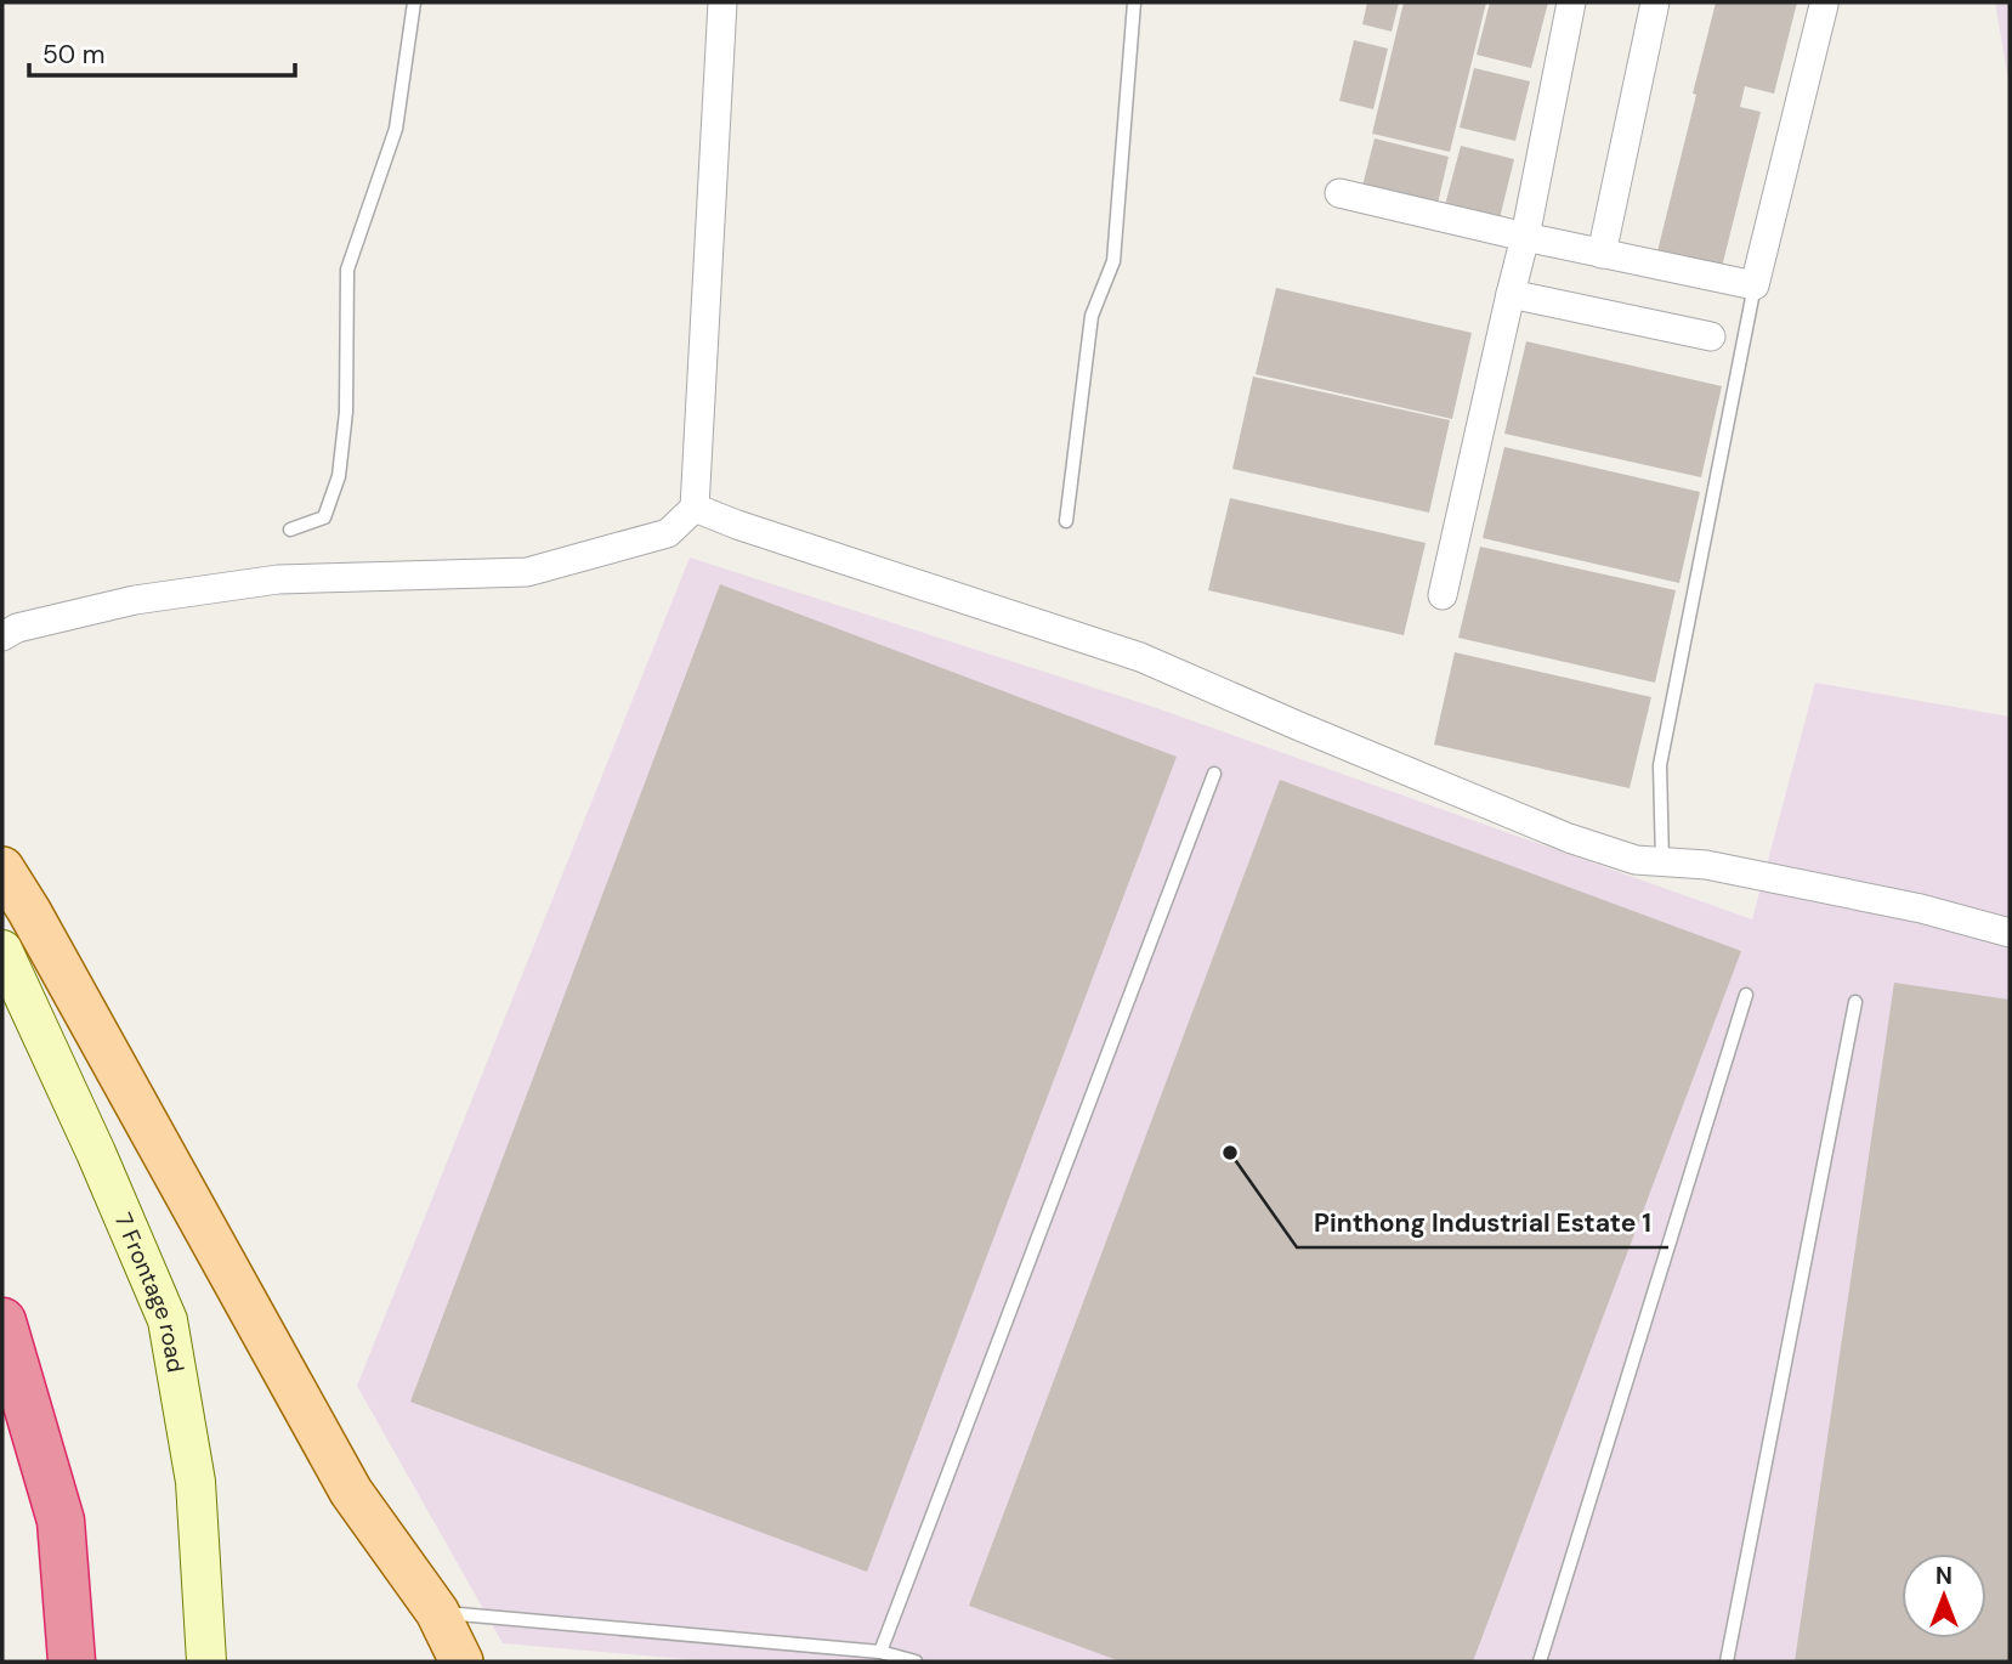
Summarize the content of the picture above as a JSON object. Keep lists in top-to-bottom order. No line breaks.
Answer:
{"streets":{"main road":["7 Frontage road"]},"places":["Pinthong Industrial Estate 1"],"scale_bar":"50 m","north":"top"}
